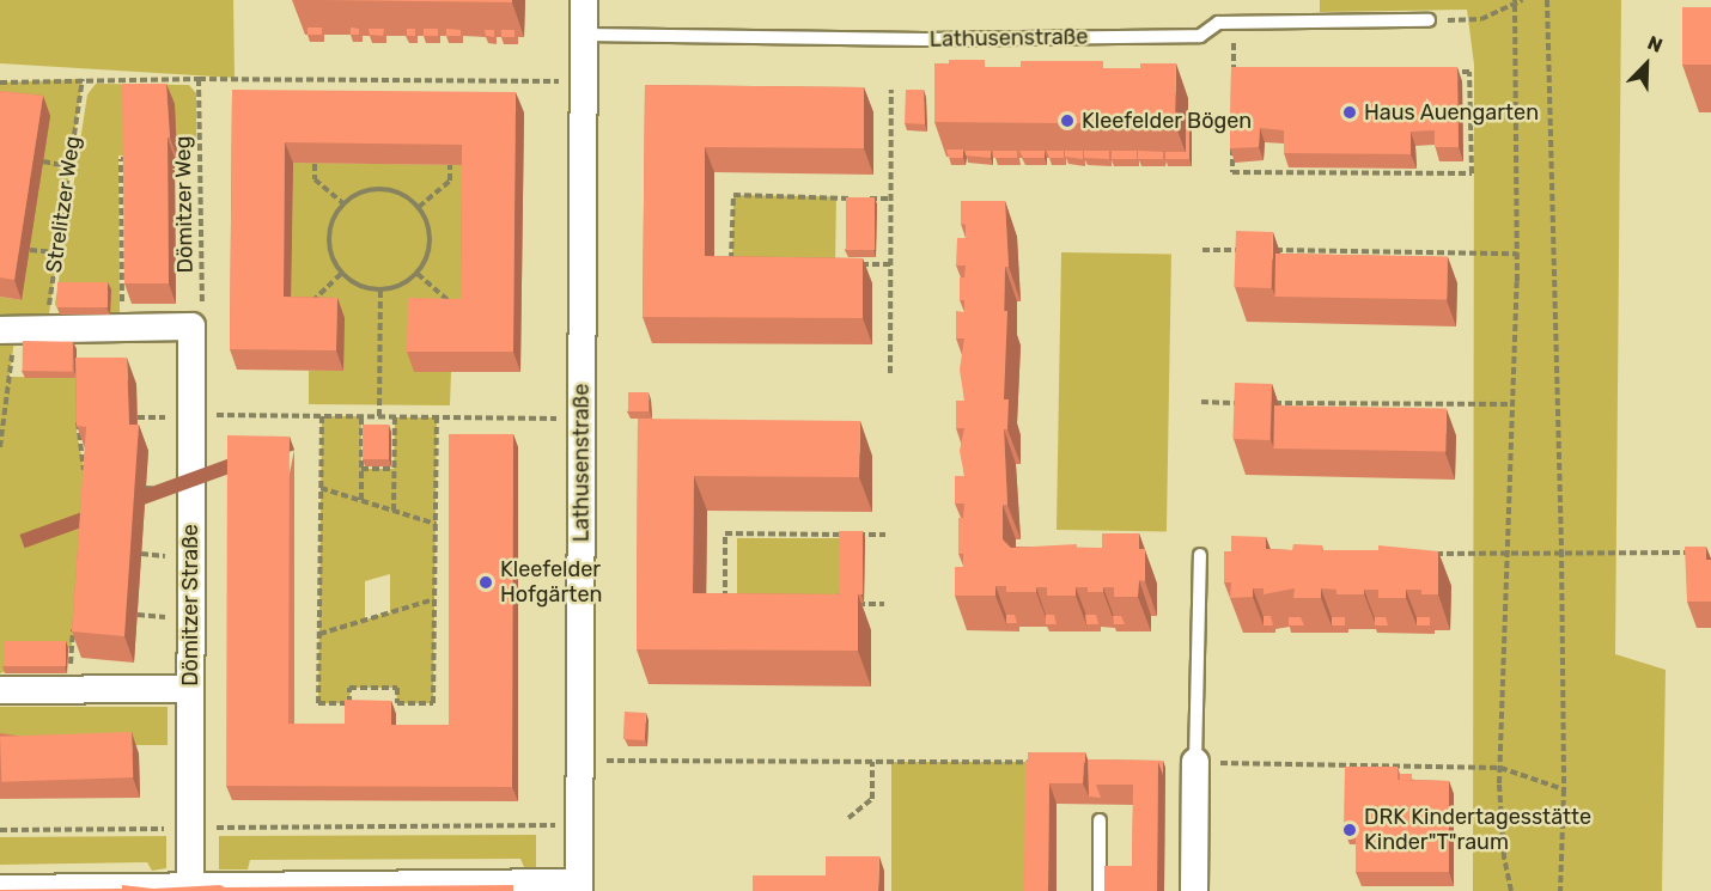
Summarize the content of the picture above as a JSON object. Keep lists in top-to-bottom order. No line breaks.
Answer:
{"streets":{"street":["Lathusenstraße","Dömitzer Straße"],"path":["Strelitzer Weg","Dömitzer Weg"]},"crossings":[["Dömitzer Weg","Dömitzer Straße"]],"places":["Haus Auengarten","Kleefelder Bögen","Kleefelder Hofgärten","DRK Kindertagesstätte Kinder\"T\"raum"],"north":"top right"}
